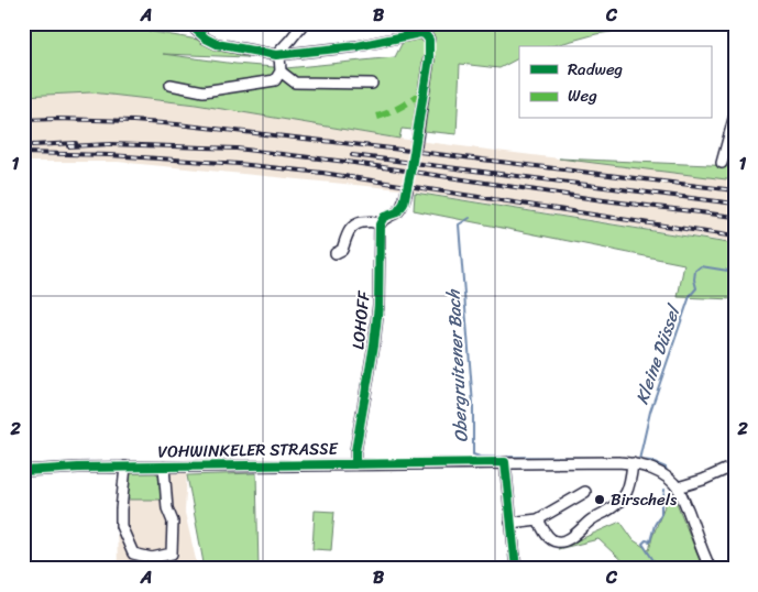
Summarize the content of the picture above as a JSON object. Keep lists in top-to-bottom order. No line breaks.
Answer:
{"streets":{"street":["LOHOFF","VOHWINKELER STRASSE"]},"crossings":[["LOHOFF","VOHWINKELER STRASSE"]],"water":["Kleine Düssel","Obergruitener Bach"],"places":["Birschels"],"legend":["Radweg","Weg"],"grid":{"columns":["A","B","C"],"rows":["1","2"]}}
